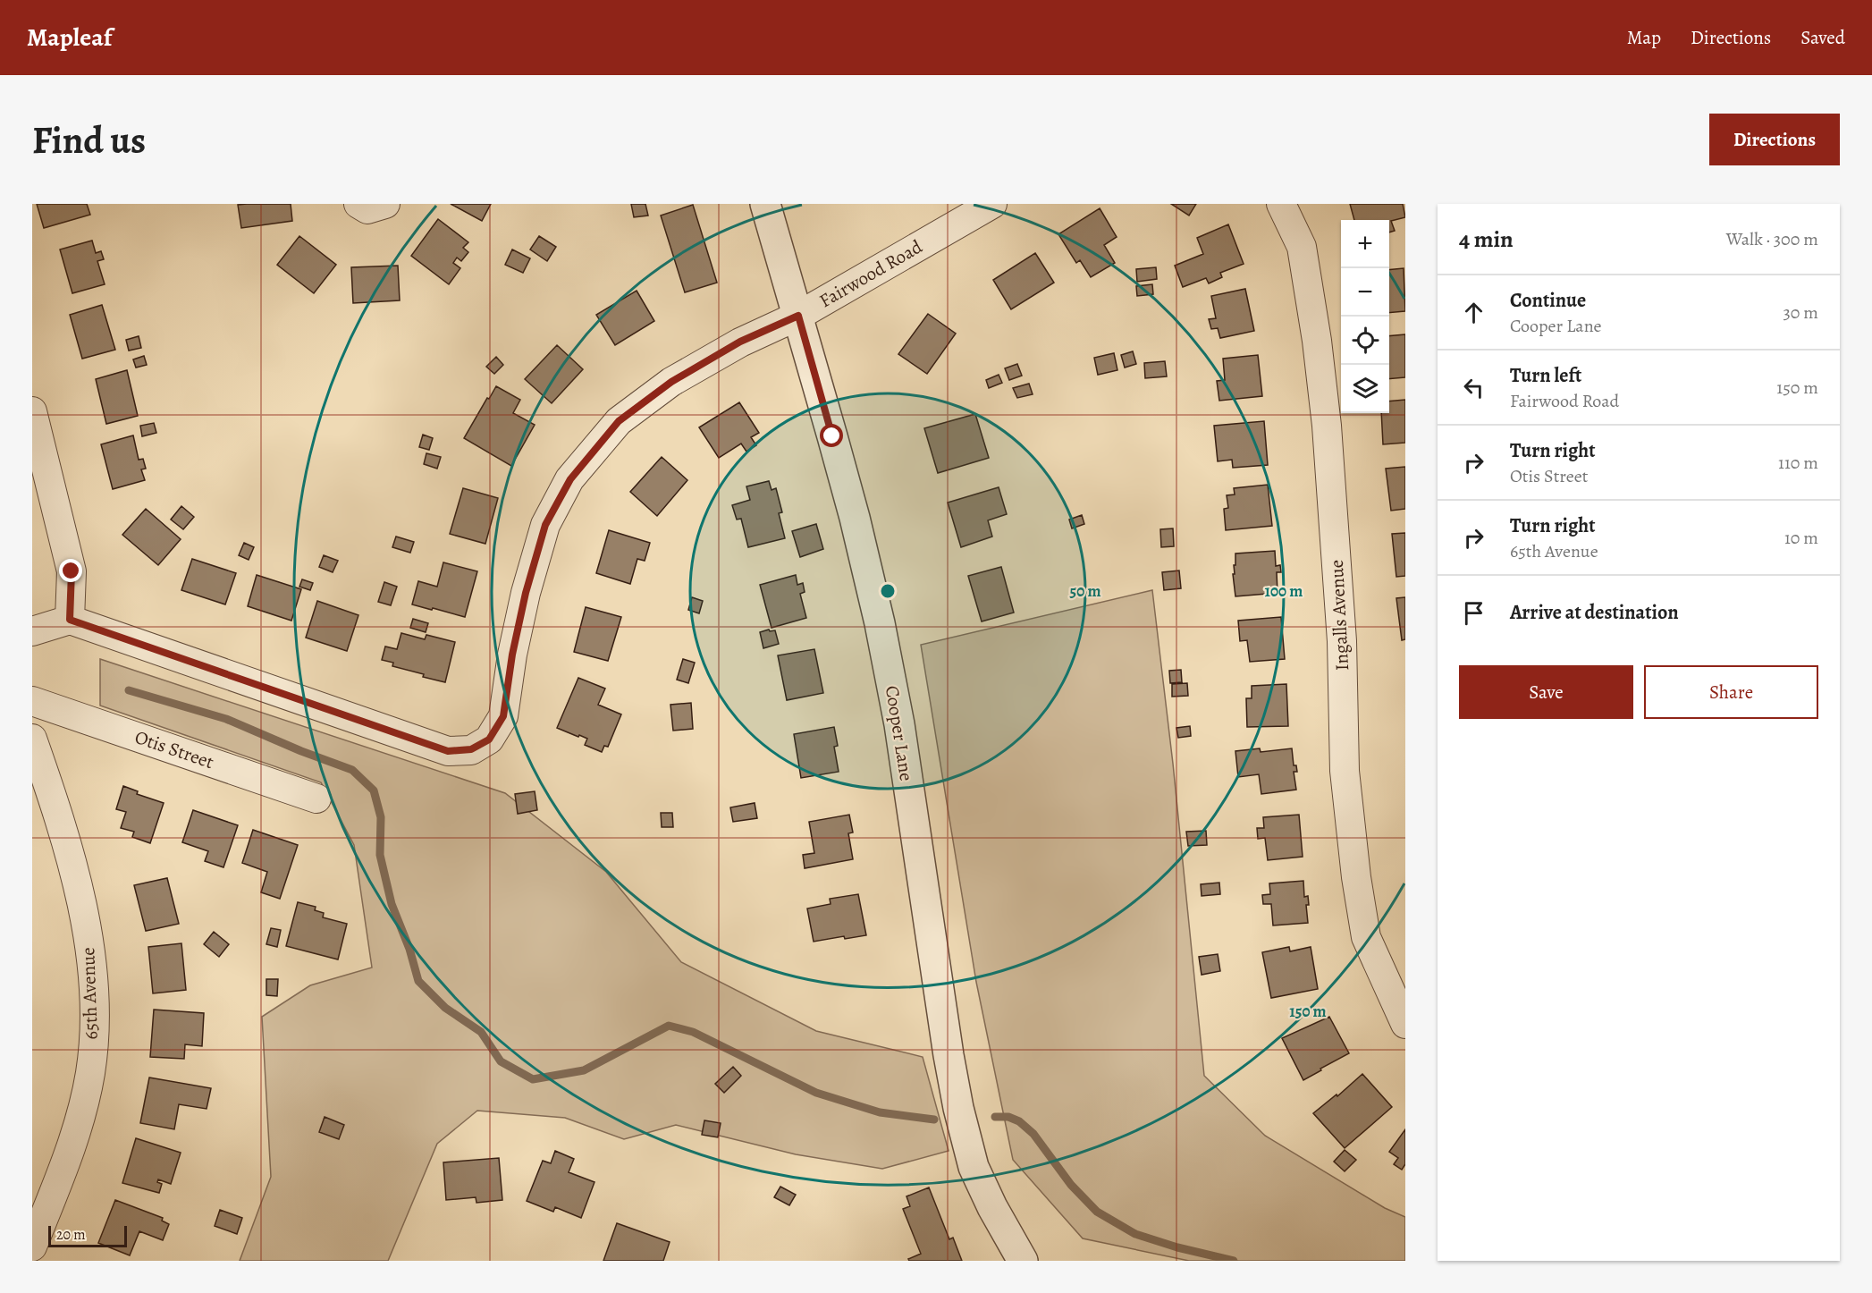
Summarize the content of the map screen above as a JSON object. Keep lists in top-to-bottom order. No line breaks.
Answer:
{"streets":{"street":["Fairwood Road","Ingalls Avenue","Cooper Lane","Otis Street","65th Avenue"]},"crossings":[["Fairwood Road","Cooper Lane"]],"scale_bar":"20 m","page":{"header":"Mapleaf","nav":["Map","Directions","Saved"],"buttons":["Directions",["Save","Share"]],"title":"Find us","heading":["4 min","Walk · 300 m"],"map_buttons":["+","−"],"list":[["Continue","Cooper Lane","30 m"],["Turn left","Fairwood Road","150 m"],["Turn right","Otis Street","110 m"],["Turn right","65th Avenue","10 m"],"Arrive at destination"],"scale":"20 m"},"rings":["50 m","100 m","150 m"]}
